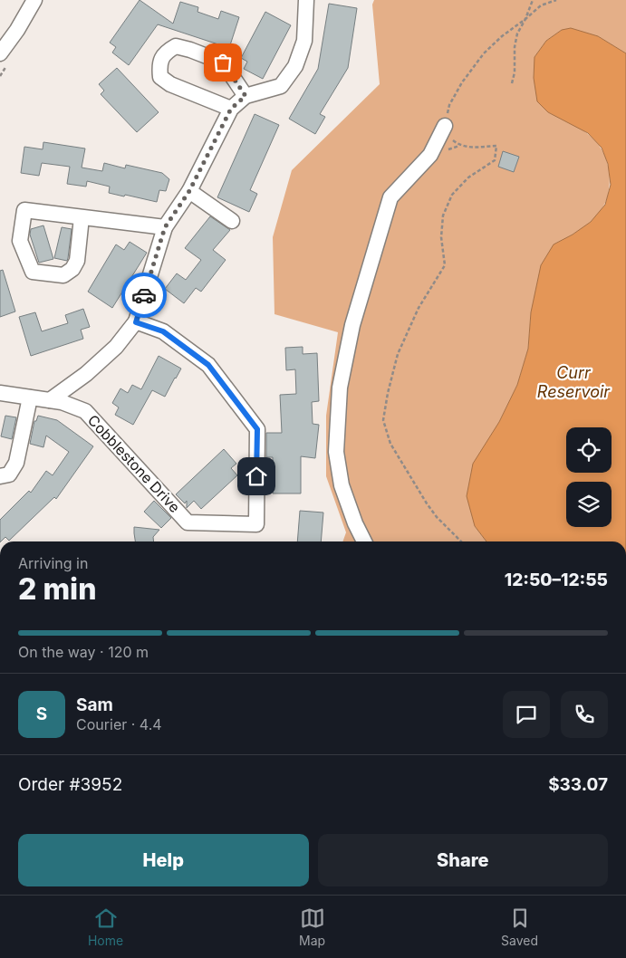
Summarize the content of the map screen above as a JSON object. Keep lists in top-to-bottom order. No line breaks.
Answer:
{"streets":{"street":["Cobblestone Drive"]},"water":["Curr Reservoir"],"page":{"heading":["2 min","Arriving in","12:50–12:55"],"panel":["Sam","Courier · 4.4","Order #3952","$33.07"],"bar":"On the way · 120 m","round":"S","buttons":["Help","Share"],"tabs":["Home","Map","Saved"]}}
